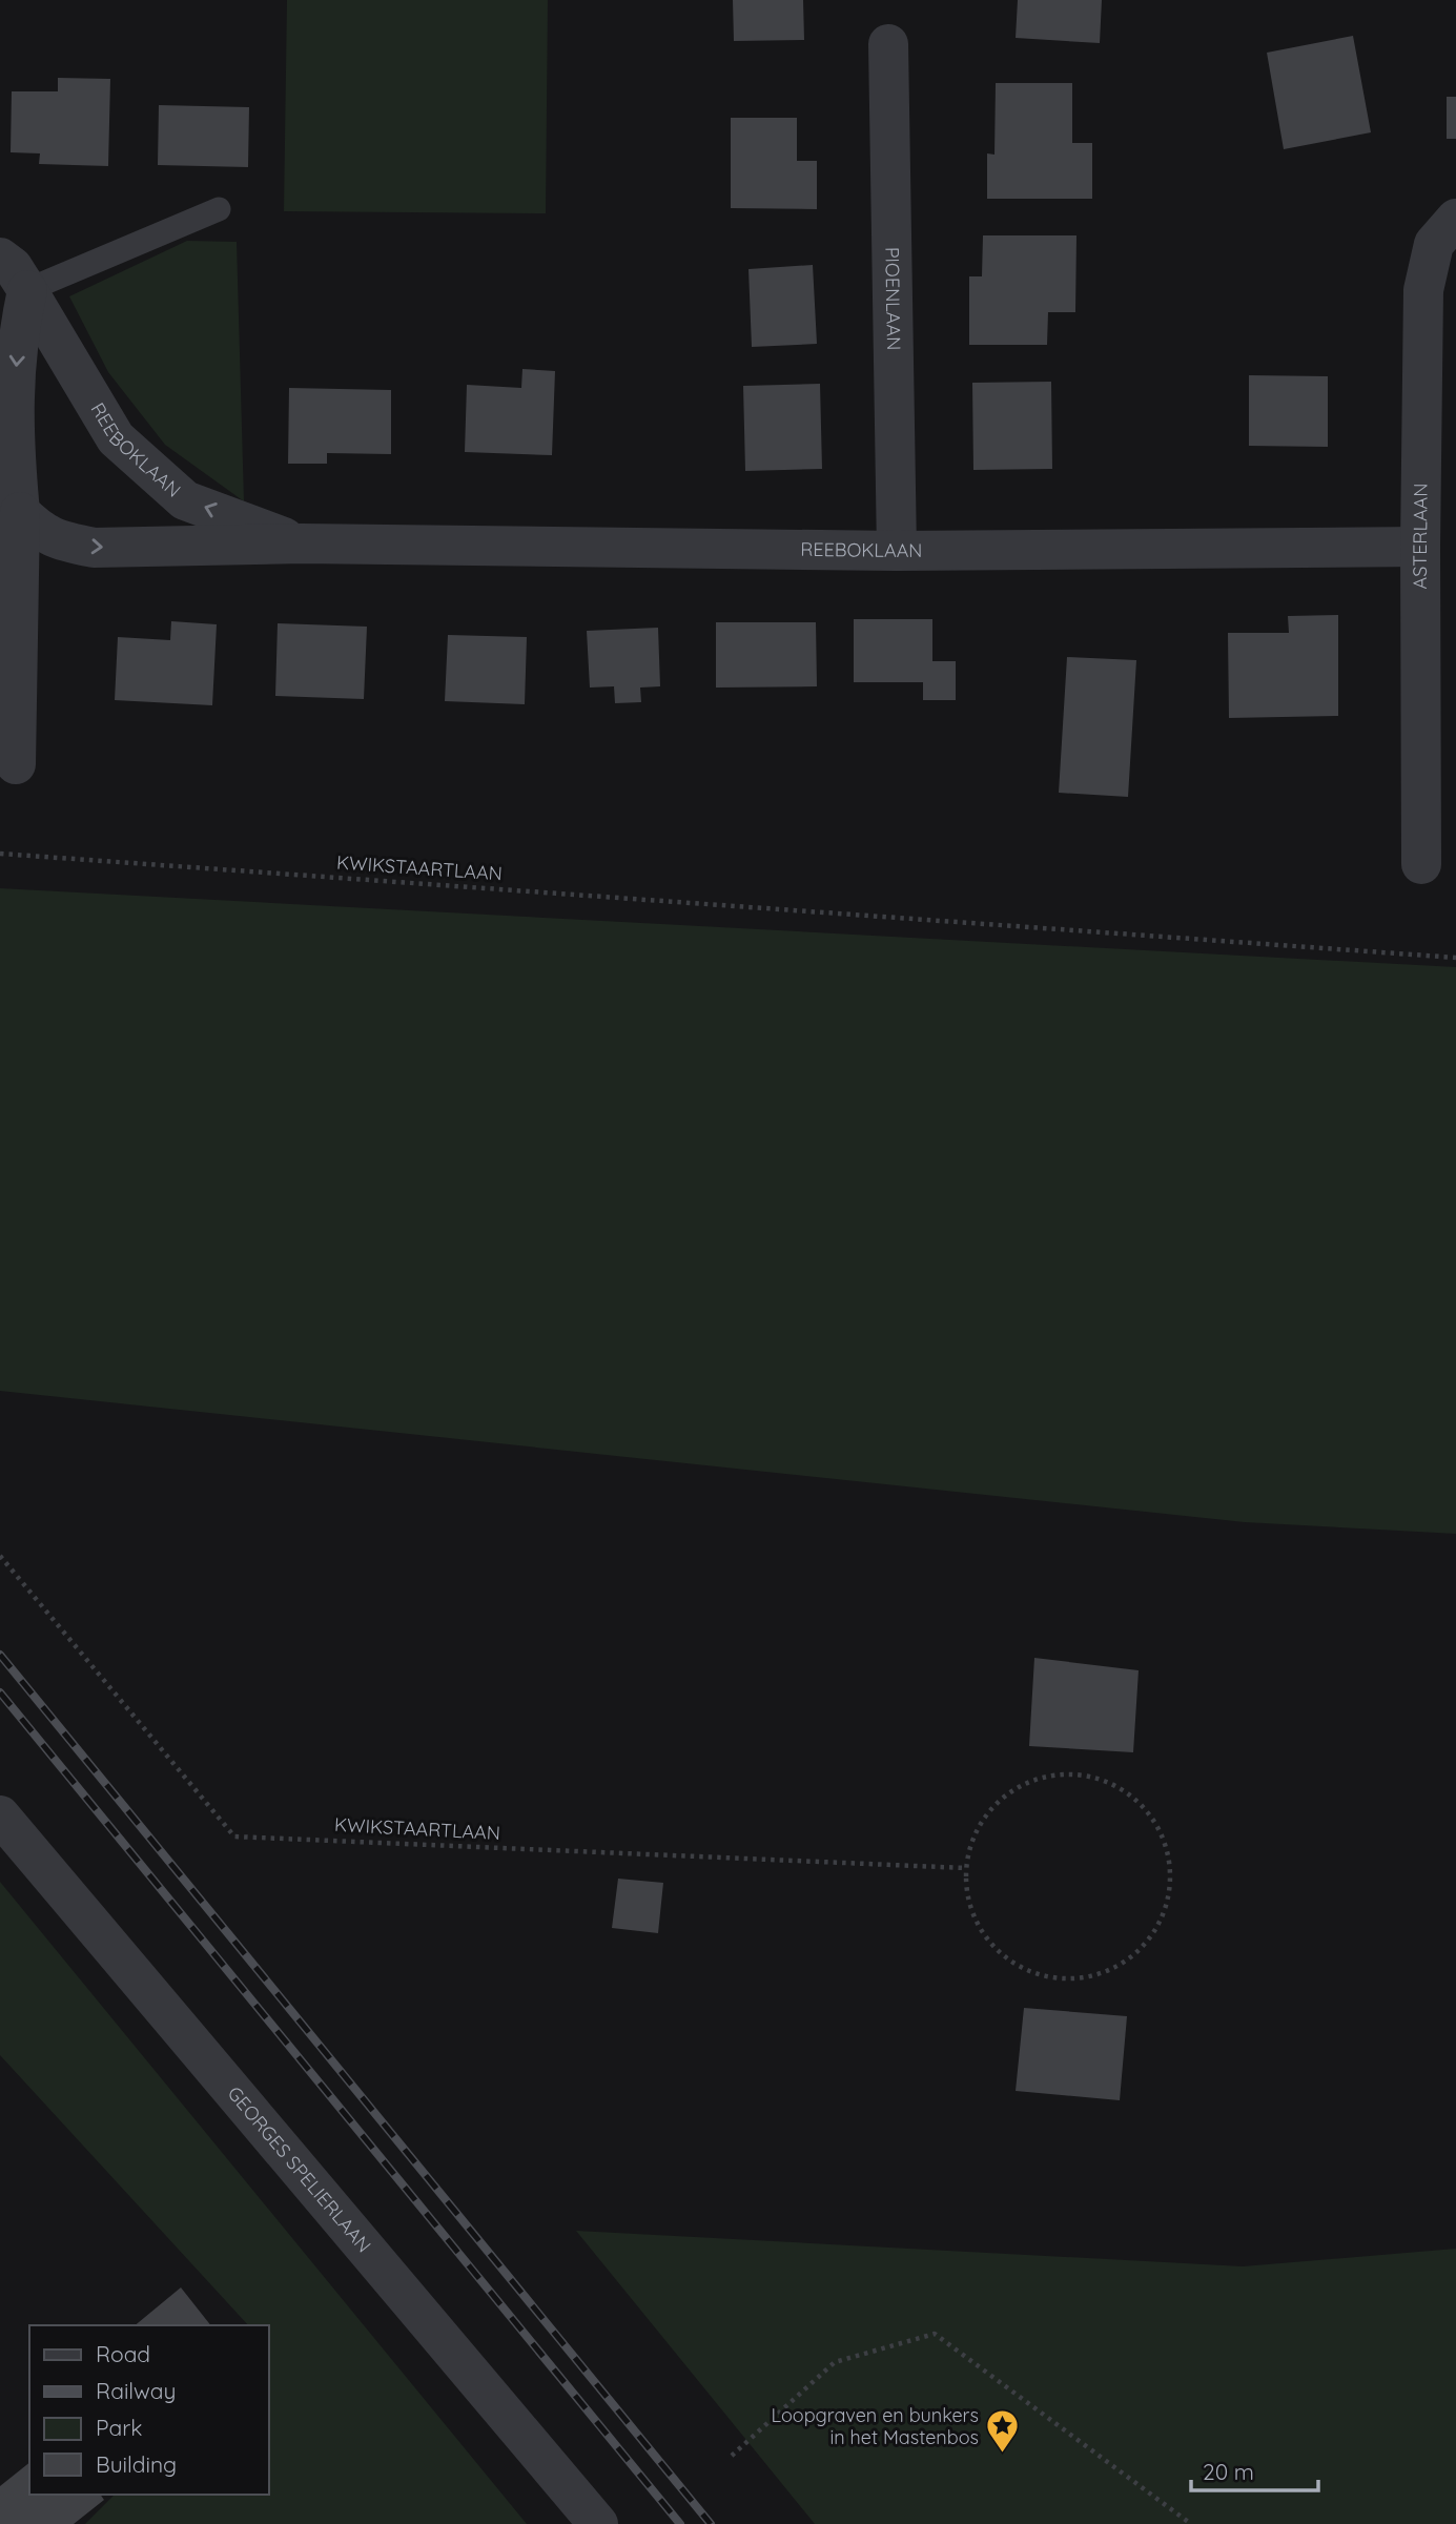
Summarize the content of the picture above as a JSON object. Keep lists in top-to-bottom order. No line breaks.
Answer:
{"streets":{"street":["PIOENLAAN","REEBOKLAAN","ASTERLAAN","GEORGES SPELIERLAAN"],"path":["KWIKSTAARTLAAN"]},"crossings":[["PIOENLAAN","REEBOKLAAN"],["REEBOKLAAN","ASTERLAAN"]],"places":{"place":["Loopgraven en bunkers in het Mastenbos"]},"legend":["Road","Railway","Park","Building"],"scale_bar":"20 m"}
